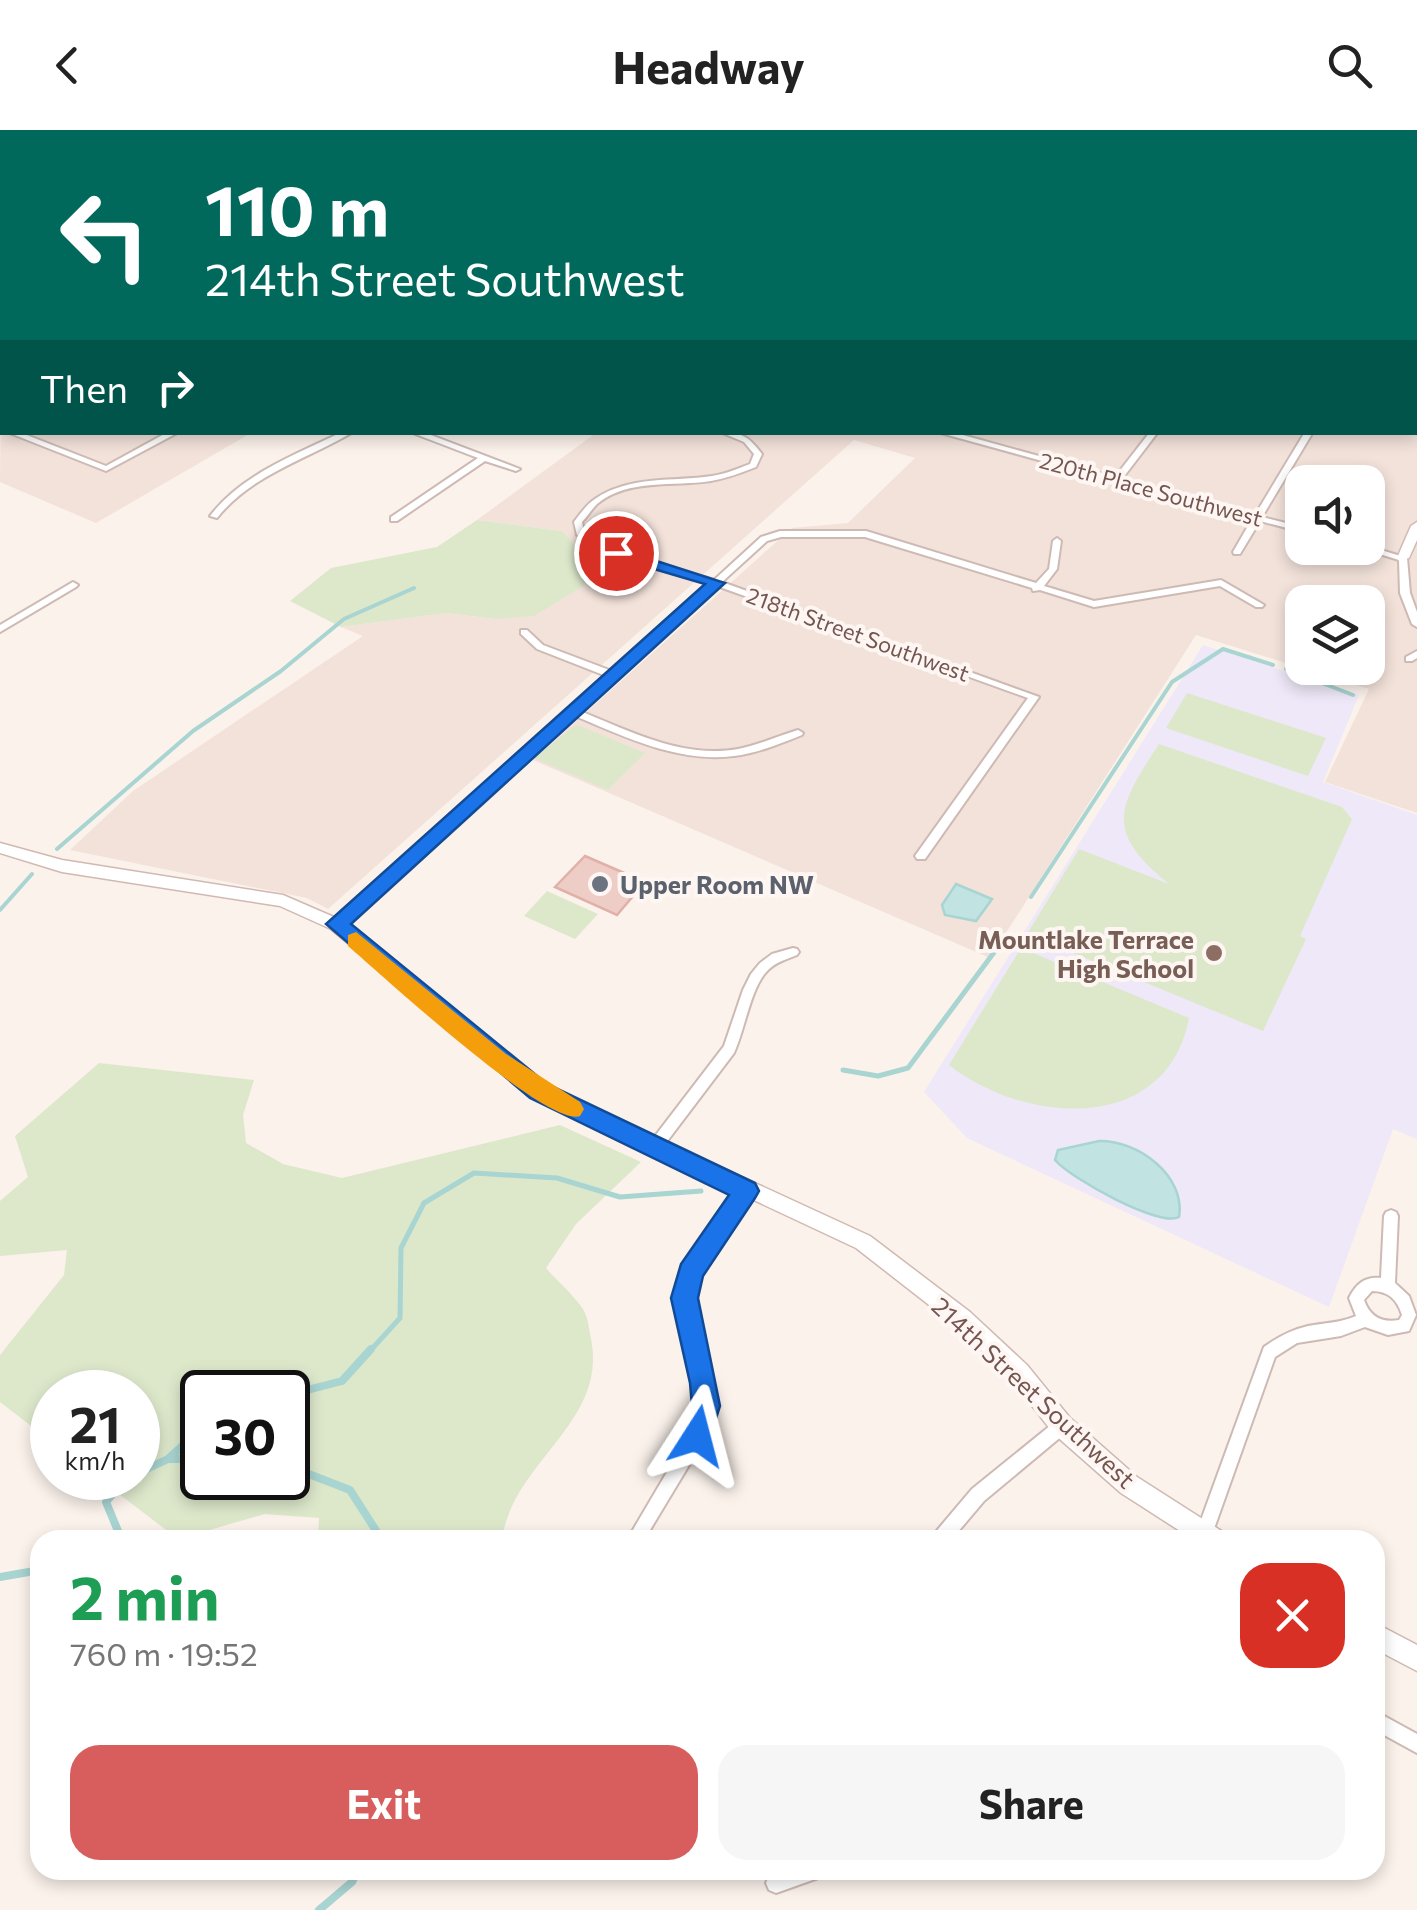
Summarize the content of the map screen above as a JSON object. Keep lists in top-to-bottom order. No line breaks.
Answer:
{"streets":{"street":["220th Place Southwest","218th Street Southwest","214th Street Southwest"]},"places":["Upper Room NW","Mountlake Terrace High School"],"page":{"header":"Headway","turn":["110 m","214th Street Southwest"],"then":"Then","speed":"21 km/h","limit":"30","heading":["2 min","760 m · 19:52"],"buttons":["Exit","Share"]}}
